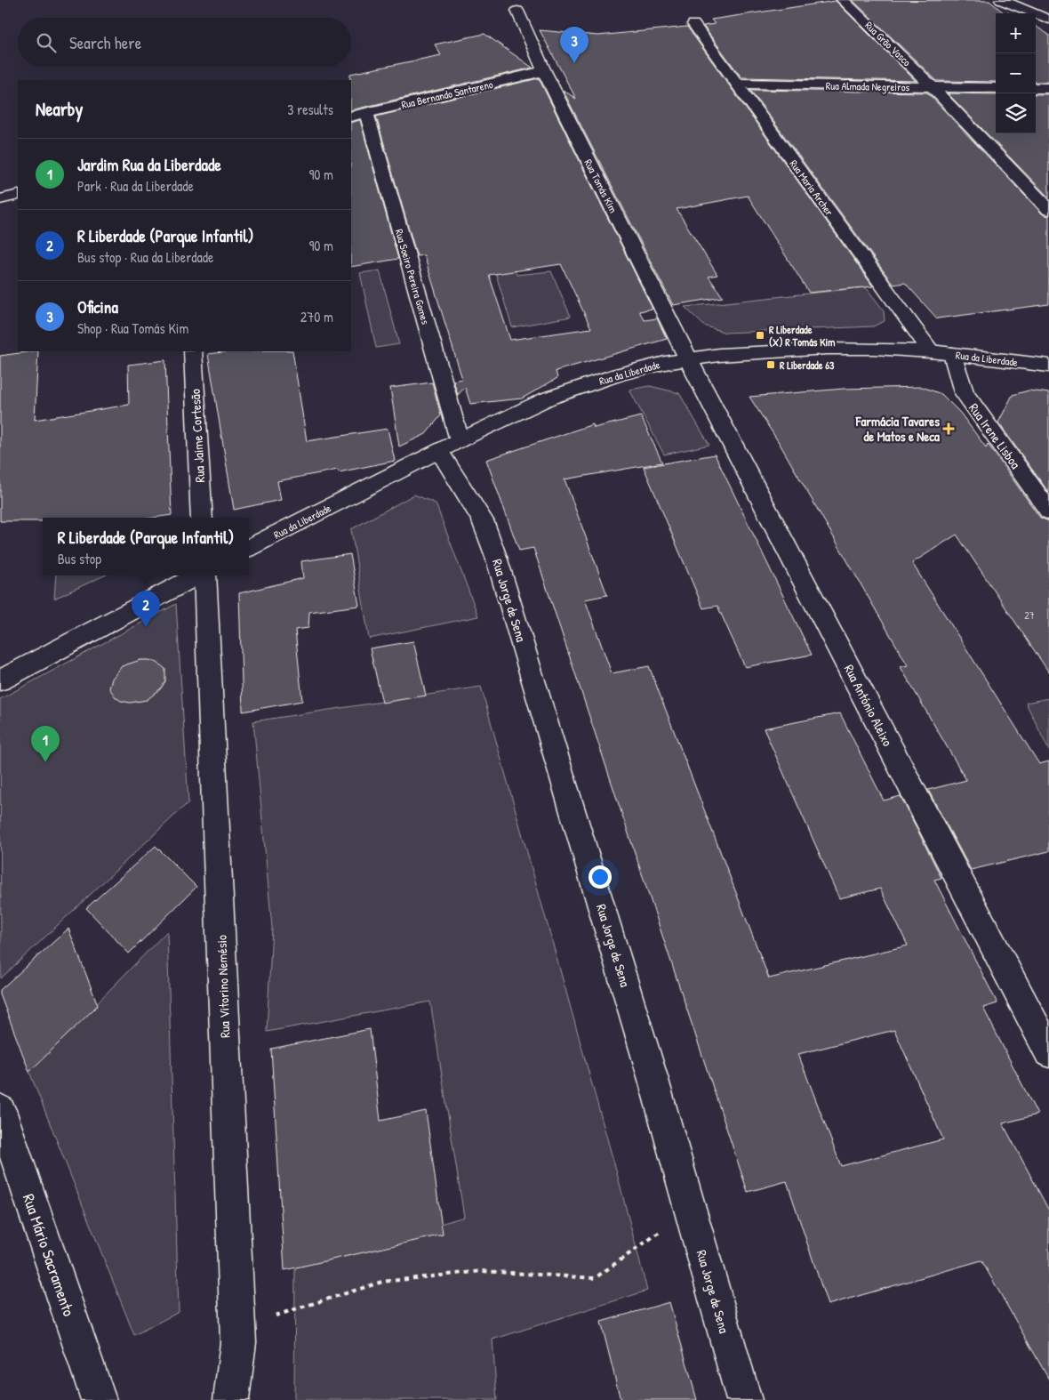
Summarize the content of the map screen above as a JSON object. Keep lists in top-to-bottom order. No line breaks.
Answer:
{"streets":{"street":["Rua Grão Vasco","Rua Almada Negreiros","Rua Bernando Santareno","Rua Tomás Kim","Rua Maria Archer","Rua Soeiro Pereira Gomes","Rua da Liberdade","Rua Jaime Cortesão","Rua Irene Lisboa","Rua Jorge de Sena","Rua António Aleixo","Rua Vitorino Nemésio","Rua Mário Sacramento"]},"crossings":[["Rua Grão Vasco","Rua Almada Negreiros"],["Rua Almada Negreiros","Rua Maria Archer"],["Rua Bernando Santareno","Rua Tomás Kim"],["Rua Bernando Santareno","Rua Soeiro Pereira Gomes"],["Rua Tomás Kim","Rua da Liberdade"],["Rua Tomás Kim","Rua António Aleixo"],["Rua Maria Archer","Rua da Liberdade"],["Rua Soeiro Pereira Gomes","Rua da Liberdade"],["Rua Soeiro Pereira Gomes","Rua Jorge de Sena"],["Rua da Liberdade","Rua Irene Lisboa"],["Rua da Liberdade","Rua Jorge de Sena"],["Rua da Liberdade","Rua António Aleixo"]],"places":{"transit":["R Liberdade (X) R Tomás Kim","R Liberdade 63"],"health":["Farmácia Tavares de Matos e Neca"]},"house_numbers":["27"],"page":{"map_buttons":["+","−"],"search":"Search here","pins":["3","2","1"],"heading":["Nearby","3 results"],"list":[{"mark":"1","name":"Jardim Rua da Liberdade","note":"Park · Rua da Liberdade","value":"90 m"},{"mark":"2","name":"R Liberdade (Parque Infantil)","note":"Bus stop · Rua da Liberdade","value":"90 m"},{"mark":"3","name":"Oficina","note":"Shop · Rua Tomás Kim","value":"270 m"}],"popup":["R Liberdade (Parque Infantil)","Bus stop"]}}
